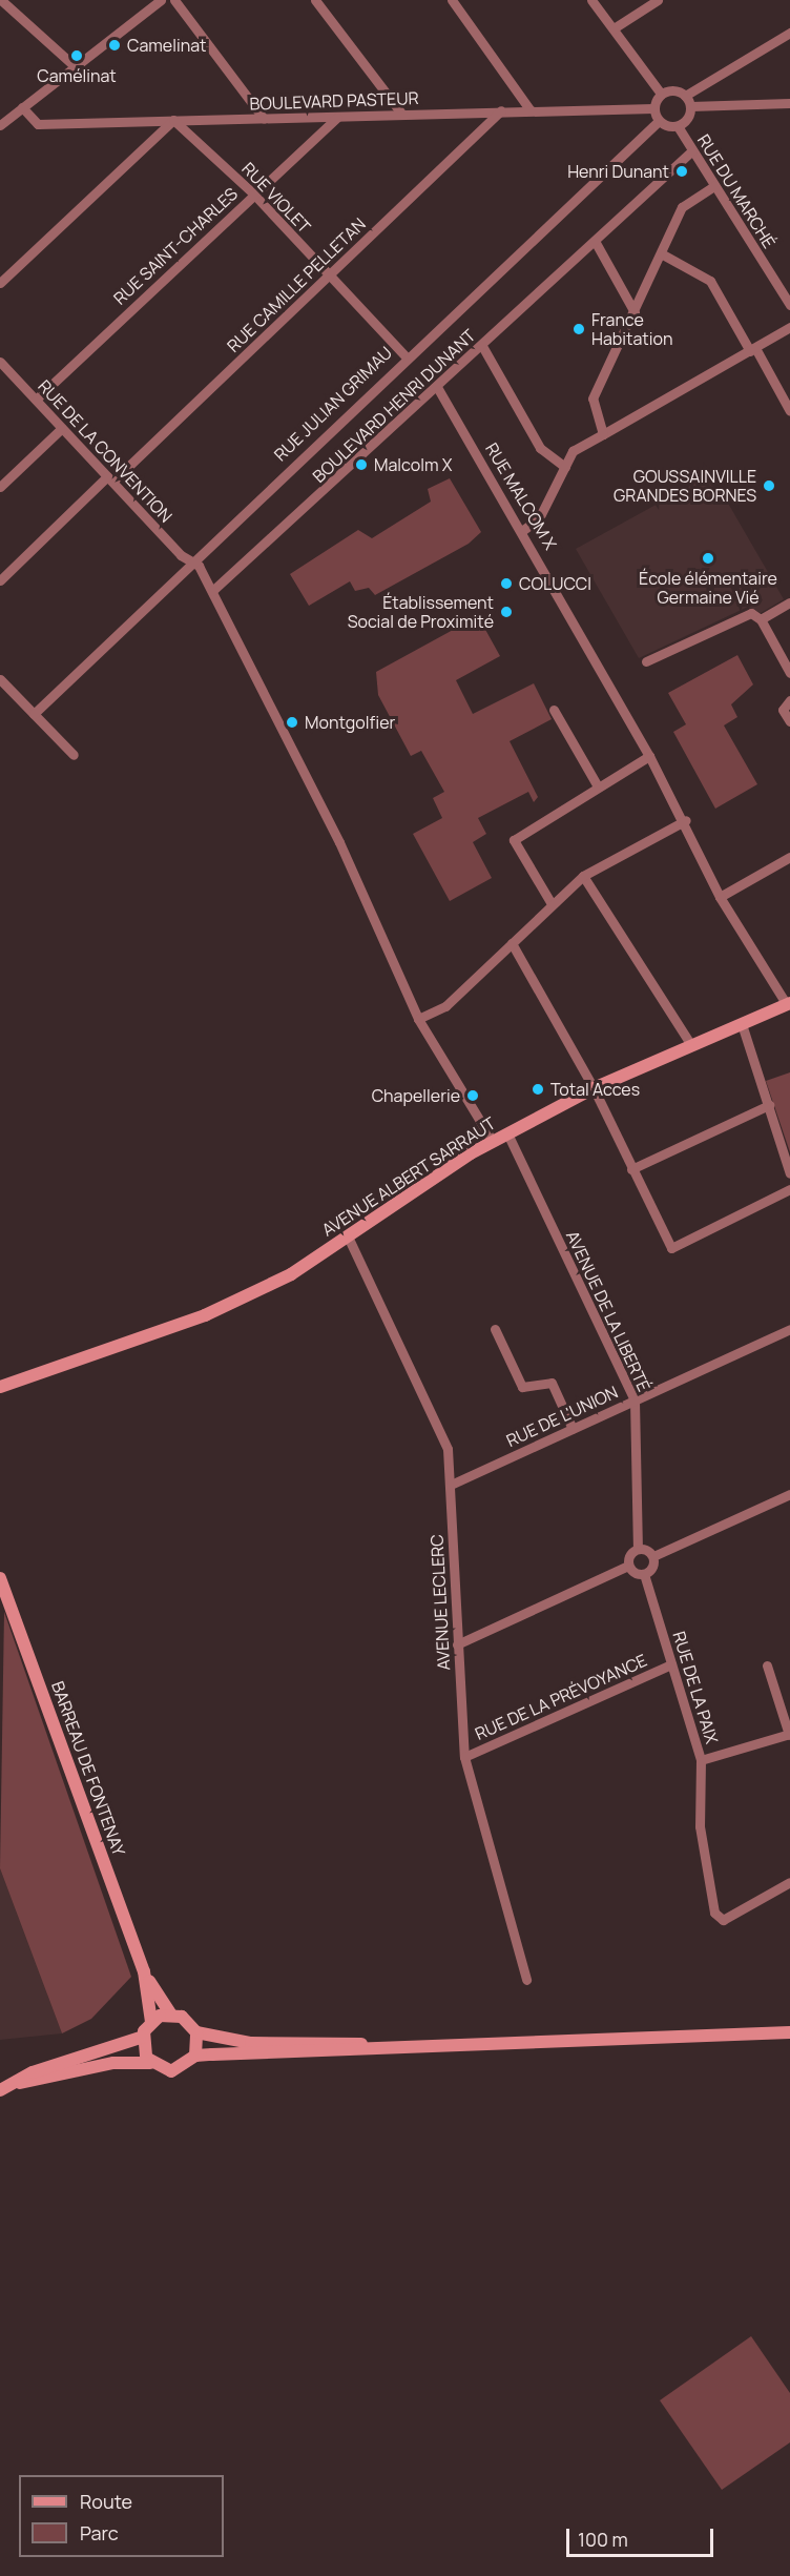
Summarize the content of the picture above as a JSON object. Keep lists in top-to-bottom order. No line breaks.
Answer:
{"streets":{"street":["BOULEVARD PASTEUR","RUE DU MARCHÉ","RUE VIOLET","RUE SAINT-CHARLES","RUE CAMILLE PELLETAN","RUE JULIAN GRIMAU","BOULEVARD HENRI DUNANT","RUE DE LA CONVENTION","RUE MALCOM X","AVENUE ALBERT SARRAUT","AVENUE DE LA LIBERTÉ","RUE DE L'UNION","AVENUE LECLERC","RUE DE LA PAIX","RUE DE LA PRÉVOYANCE","BARREAU DE FONTENAY"]},"crossings":[["BOULEVARD PASTEUR","RUE DU MARCHÉ"],["BOULEVARD PASTEUR","RUE VIOLET"],["BOULEVARD PASTEUR","RUE SAINT-CHARLES"],["BOULEVARD PASTEUR","RUE CAMILLE PELLETAN"],["BOULEVARD PASTEUR","RUE JULIAN GRIMAU"],["RUE DU MARCHÉ","RUE JULIAN GRIMAU"],["RUE DU MARCHÉ","BOULEVARD HENRI DUNANT"],["RUE VIOLET","RUE SAINT-CHARLES"],["RUE VIOLET","RUE CAMILLE PELLETAN"],["RUE VIOLET","RUE JULIAN GRIMAU"],["RUE SAINT-CHARLES","RUE DE LA CONVENTION"],["RUE CAMILLE PELLETAN","RUE DE LA CONVENTION"],["RUE JULIAN GRIMAU","RUE DE LA CONVENTION"],["BOULEVARD HENRI DUNANT","RUE DE LA CONVENTION"],["BOULEVARD HENRI DUNANT","RUE MALCOM X"],["RUE DE LA CONVENTION","AVENUE ALBERT SARRAUT"],["RUE MALCOM X","AVENUE ALBERT SARRAUT"],["AVENUE ALBERT SARRAUT","AVENUE DE LA LIBERTÉ"],["AVENUE ALBERT SARRAUT","AVENUE LECLERC"],["AVENUE DE LA LIBERTÉ","RUE DE L'UNION"],["RUE DE L'UNION","AVENUE LECLERC"],["AVENUE LECLERC","RUE DE LA PRÉVOYANCE"],["RUE DE LA PAIX","RUE DE LA PRÉVOYANCE"]],"places":["Camelinat","Camélinat","Henri Dunant","France Habitation","Malcolm X","GOUSSAINVILLE GRANDES BORNES","École élémentaire Germaine Vié","COLUCCI","Établissement Social de Proximité","Montgolfier","Total Acces","Chapellerie"],"legend":["Route","Parc"],"scale_bar":"100 m"}
